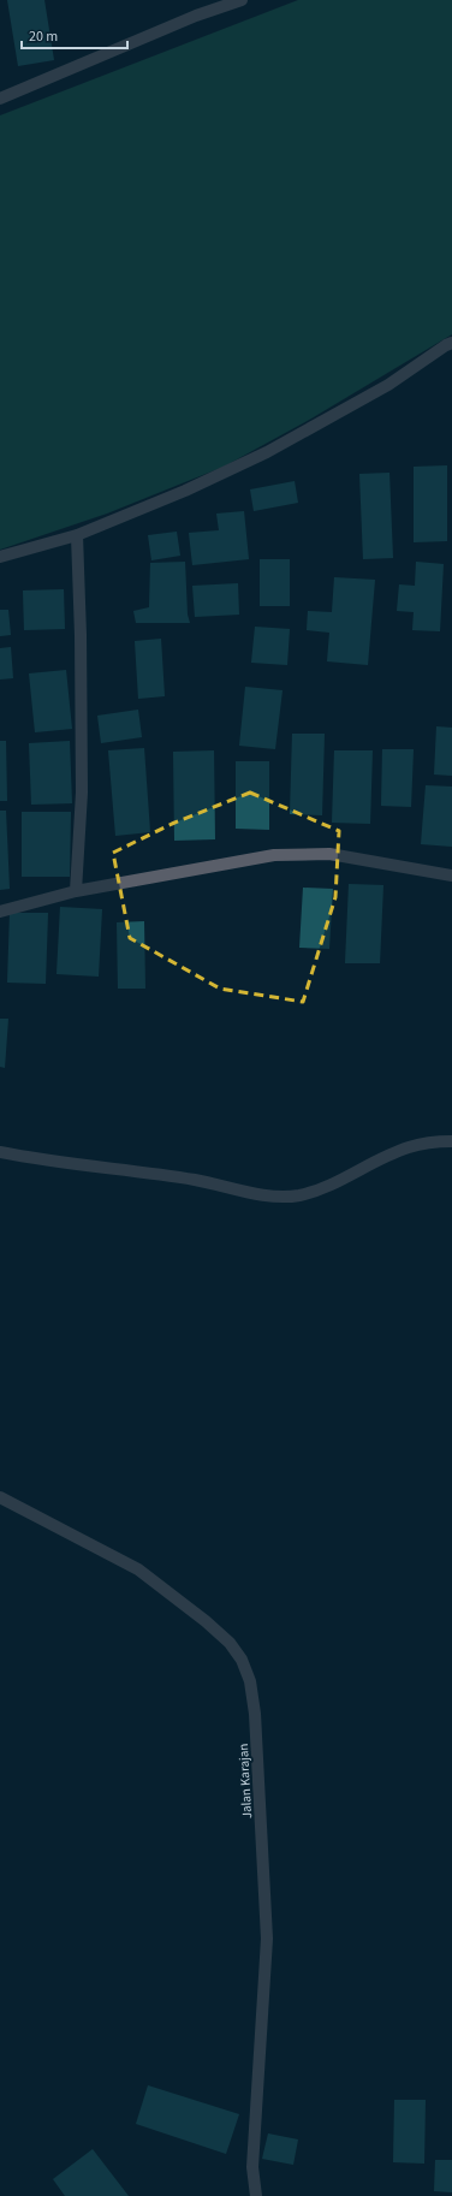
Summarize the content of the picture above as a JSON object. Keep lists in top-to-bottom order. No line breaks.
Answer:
{"streets":{"street":["Jalan Karajan"]},"scale_bar":"20 m"}
